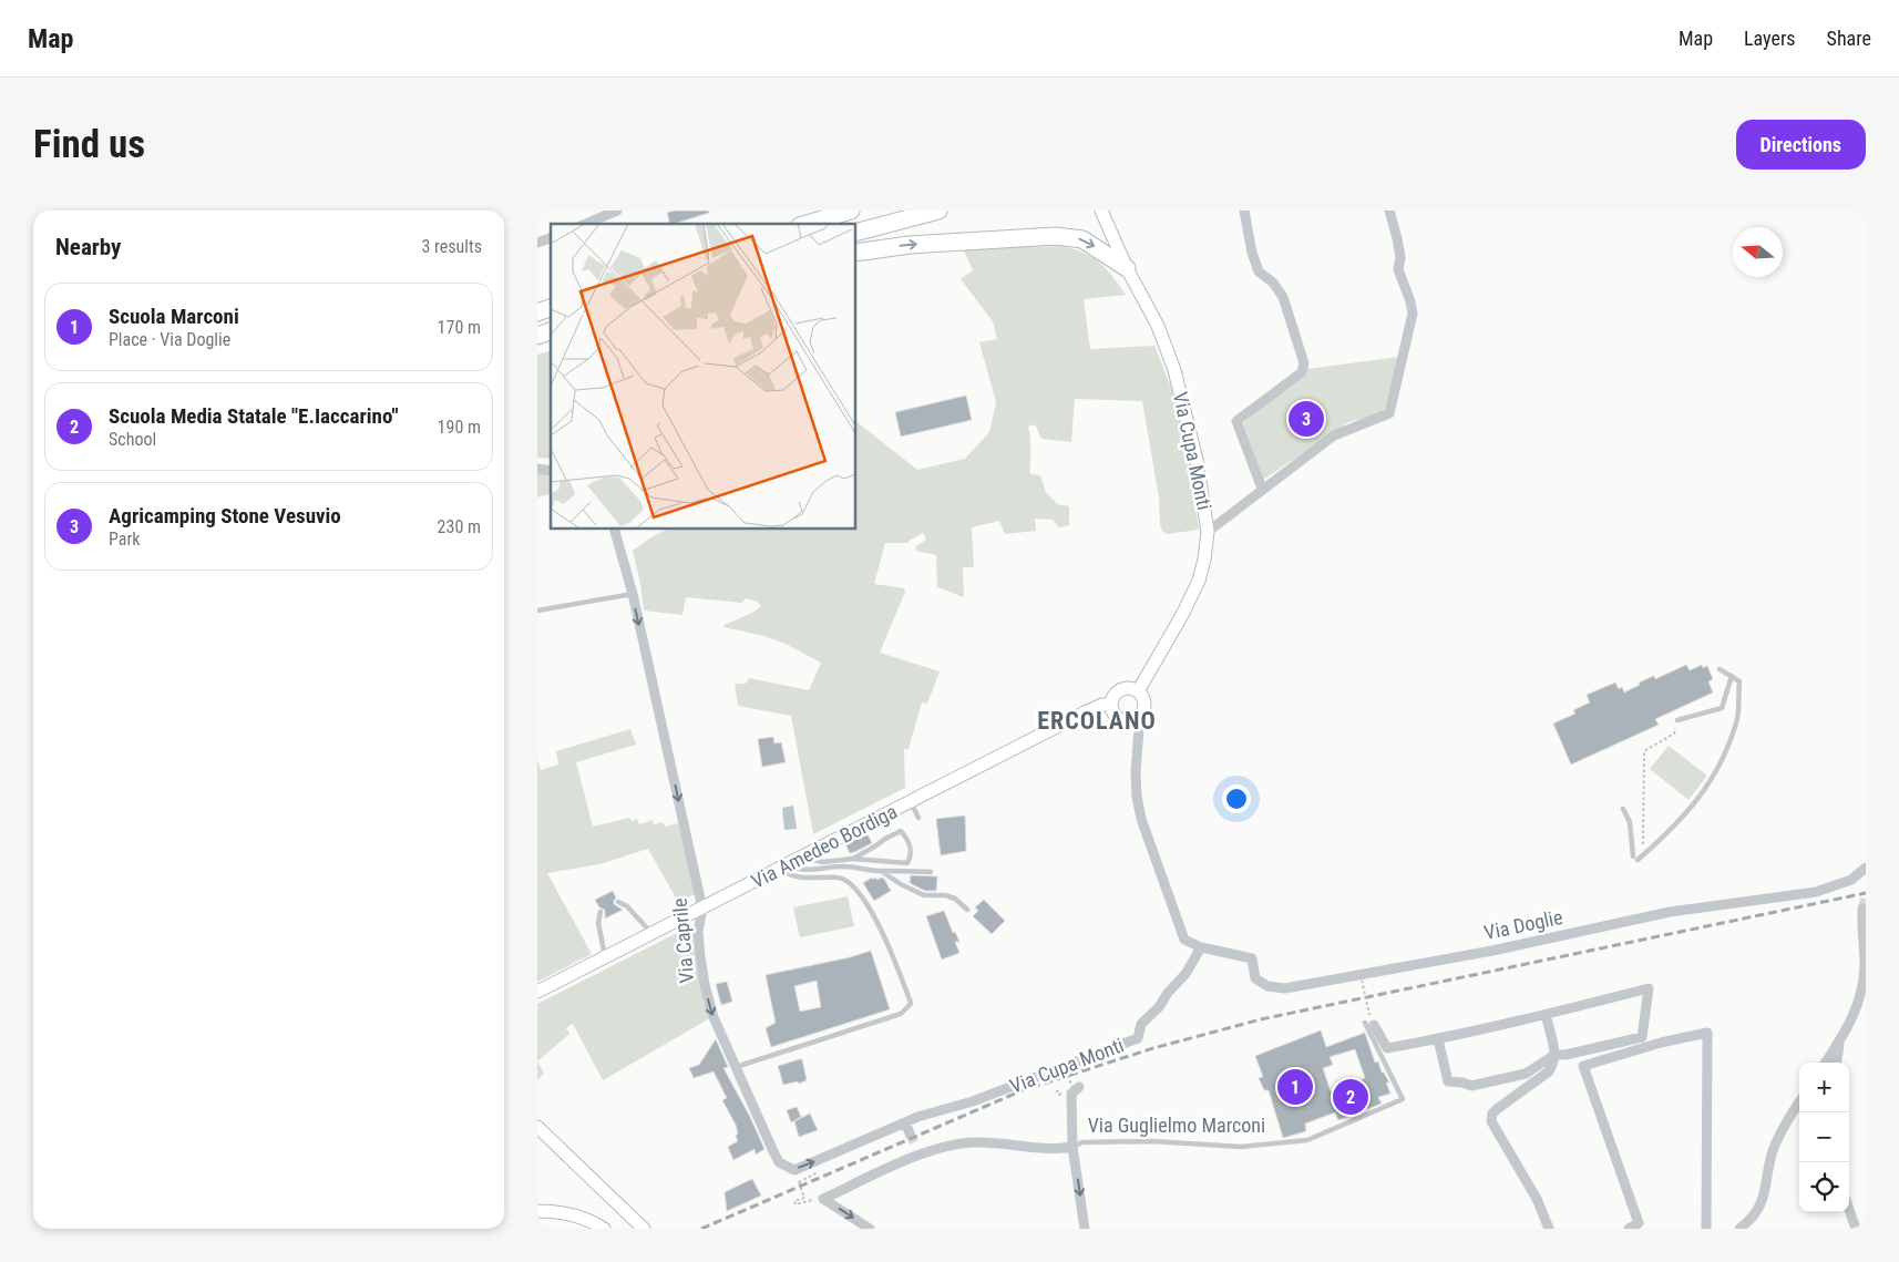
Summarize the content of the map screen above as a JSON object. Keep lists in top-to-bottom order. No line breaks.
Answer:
{"streets":{"street":["Via Cupa Monti","Via Amedeo Bordiga","Via Doglie","Via Caprile","Via Guglielmo Marconi"]},"crossings":[["Via Cupa Monti","Via Amedeo Bordiga"],["Via Cupa Monti","Via Doglie"],["Via Cupa Monti","Via Caprile"],["Via Amedeo Bordiga","Via Caprile"]],"one_way":["Via Caprile"],"districts":["ERCOLANO"],"north":"left","page":{"header":"Map","nav":["Map","Layers","Share"],"buttons":"Directions","title":"Find us","heading":["Nearby","3 results"],"list":[{"mark":"1","name":"Scuola Marconi","note":"Place · Via Doglie","value":"170 m"},{"mark":"2","name":"Scuola Media Statale \"E.Iaccarino\"","note":"School","value":"190 m"},{"mark":"3","name":"Agricamping Stone Vesuvio","note":"Park","value":"230 m"}],"pins":["3","1","2"],"map_buttons":["+","−"]}}
